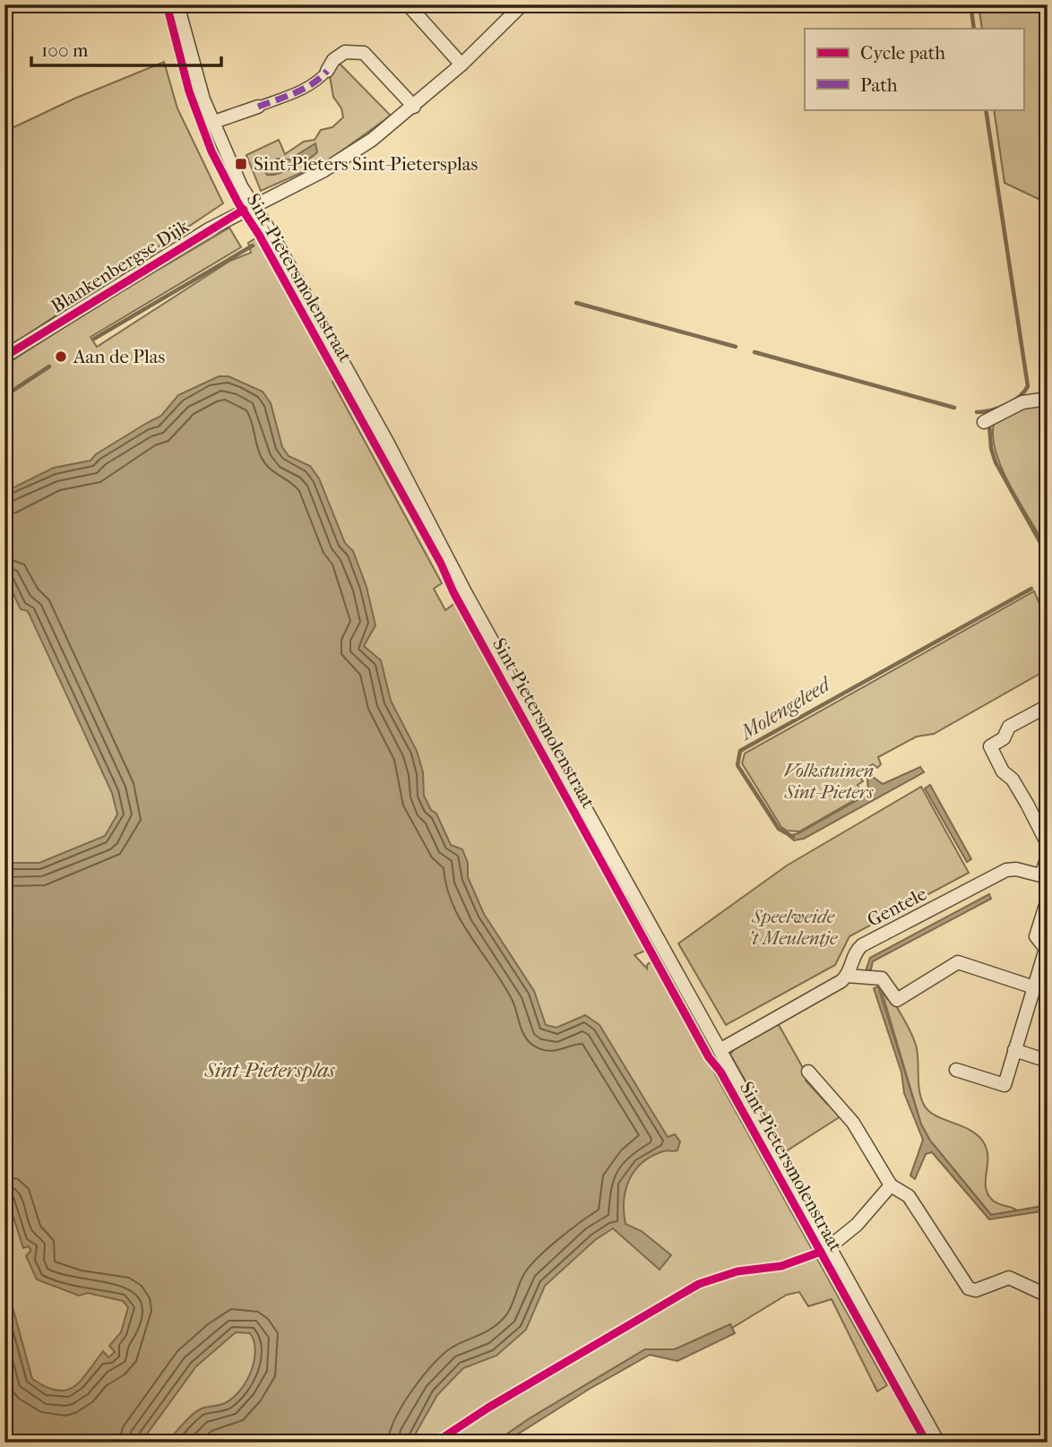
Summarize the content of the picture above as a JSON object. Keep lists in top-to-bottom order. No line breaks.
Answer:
{"streets":{"street":["Blankenbergse Dijk","Sint-Pietersmolenstraat","Gentele"]},"crossings":[["Blankenbergse Dijk","Sint-Pietersmolenstraat"]],"water":["Molengeleed","Sint-Pietersplas"],"parks":["Volkstuinen Sint-Pieters","Speelweide 't Meulentje"],"places":{"transit":["Sint-Pieters Sint-Pietersplas"],"other":["Aan de Plas"]},"legend":["Cycle path","Path"],"scale_bar":"100 m"}
